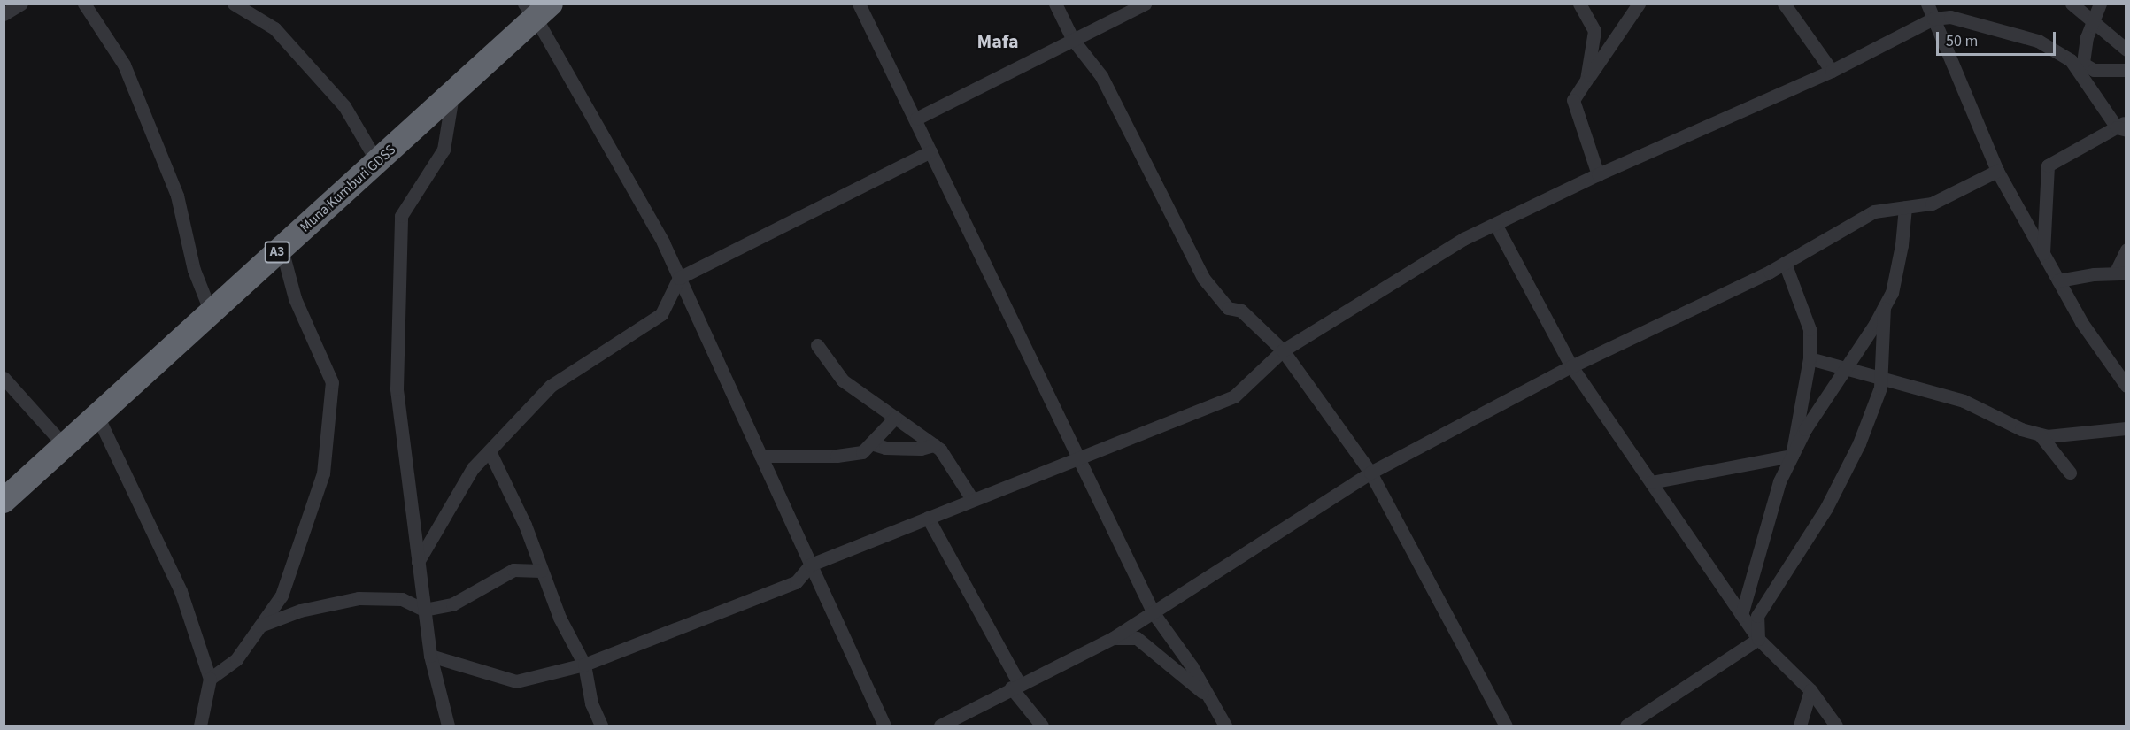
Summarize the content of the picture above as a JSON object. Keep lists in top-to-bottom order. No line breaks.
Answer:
{"streets":{"highway":["Muna Kumburi GDSS","A3"]},"districts":["Mafa"],"scale_bar":"50 m"}
